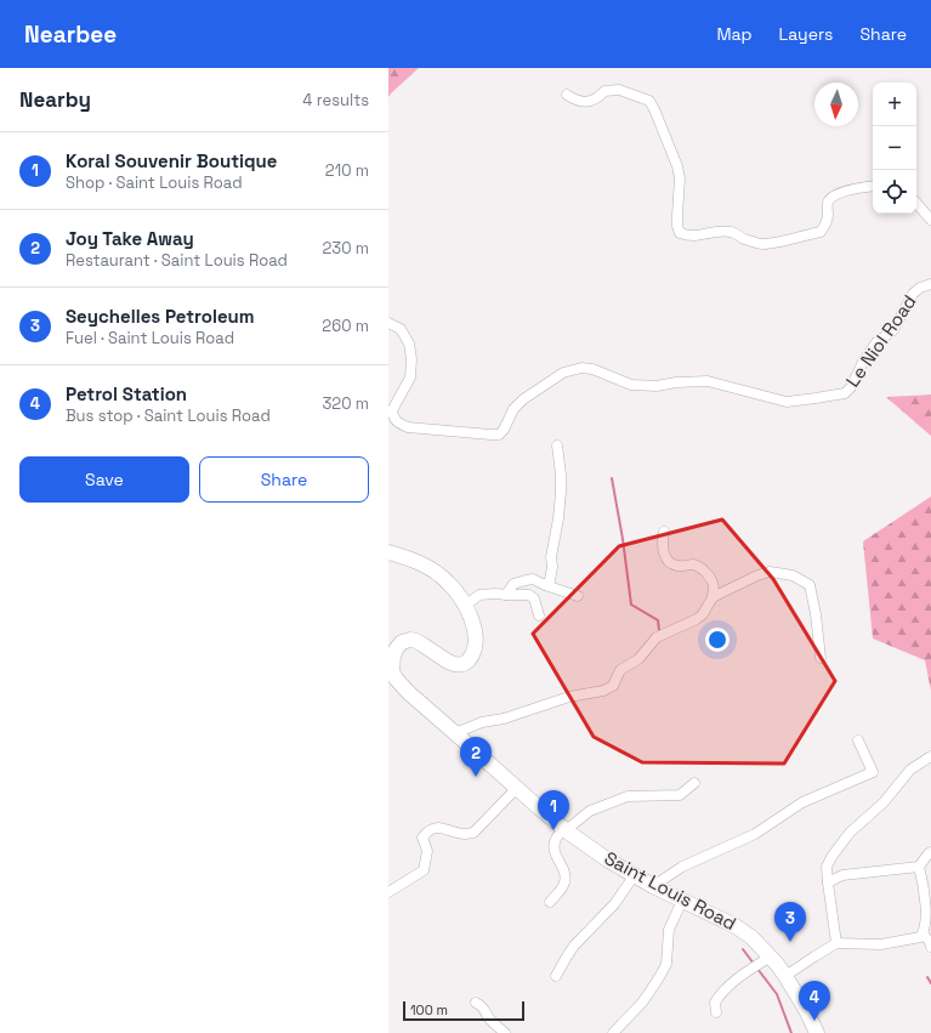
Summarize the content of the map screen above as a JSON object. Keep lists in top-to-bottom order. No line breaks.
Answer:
{"streets":{"main road":["Saint Louis Road"],"street":["Le Niol Road"]},"scale_bar":"100 m","north":"bottom","page":{"header":"Nearbee","nav":["Map","Layers","Share"],"heading":["Nearby","4 results"],"map_buttons":["+","−"],"list":[{"mark":"1","name":"Koral Souvenir Boutique","note":"Shop · Saint Louis Road","value":"210 m"},{"mark":"2","name":"Joy Take Away","note":"Restaurant · Saint Louis Road","value":"230 m"},{"mark":"3","name":"Seychelles Petroleum","note":"Fuel · Saint Louis Road","value":"260 m"},{"mark":"4","name":"Petrol Station","note":"Bus stop · Saint Louis Road","value":"320 m"}],"buttons":["Save","Share"],"pins":["2","1","3","4"],"scale":"100 m"}}
